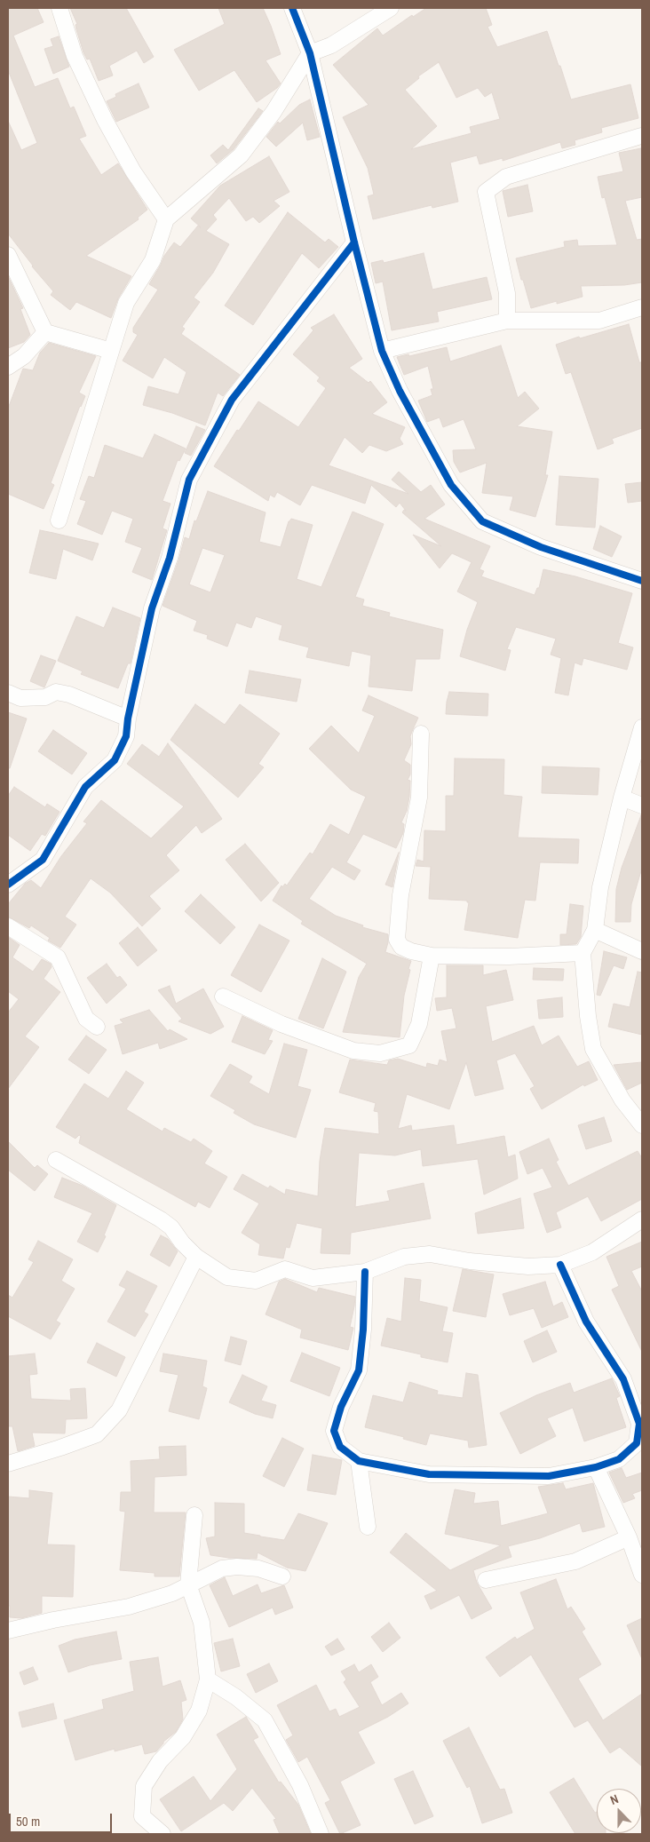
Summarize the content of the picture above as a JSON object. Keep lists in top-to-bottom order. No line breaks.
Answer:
{"scale_bar":"50 m","north":"top"}
